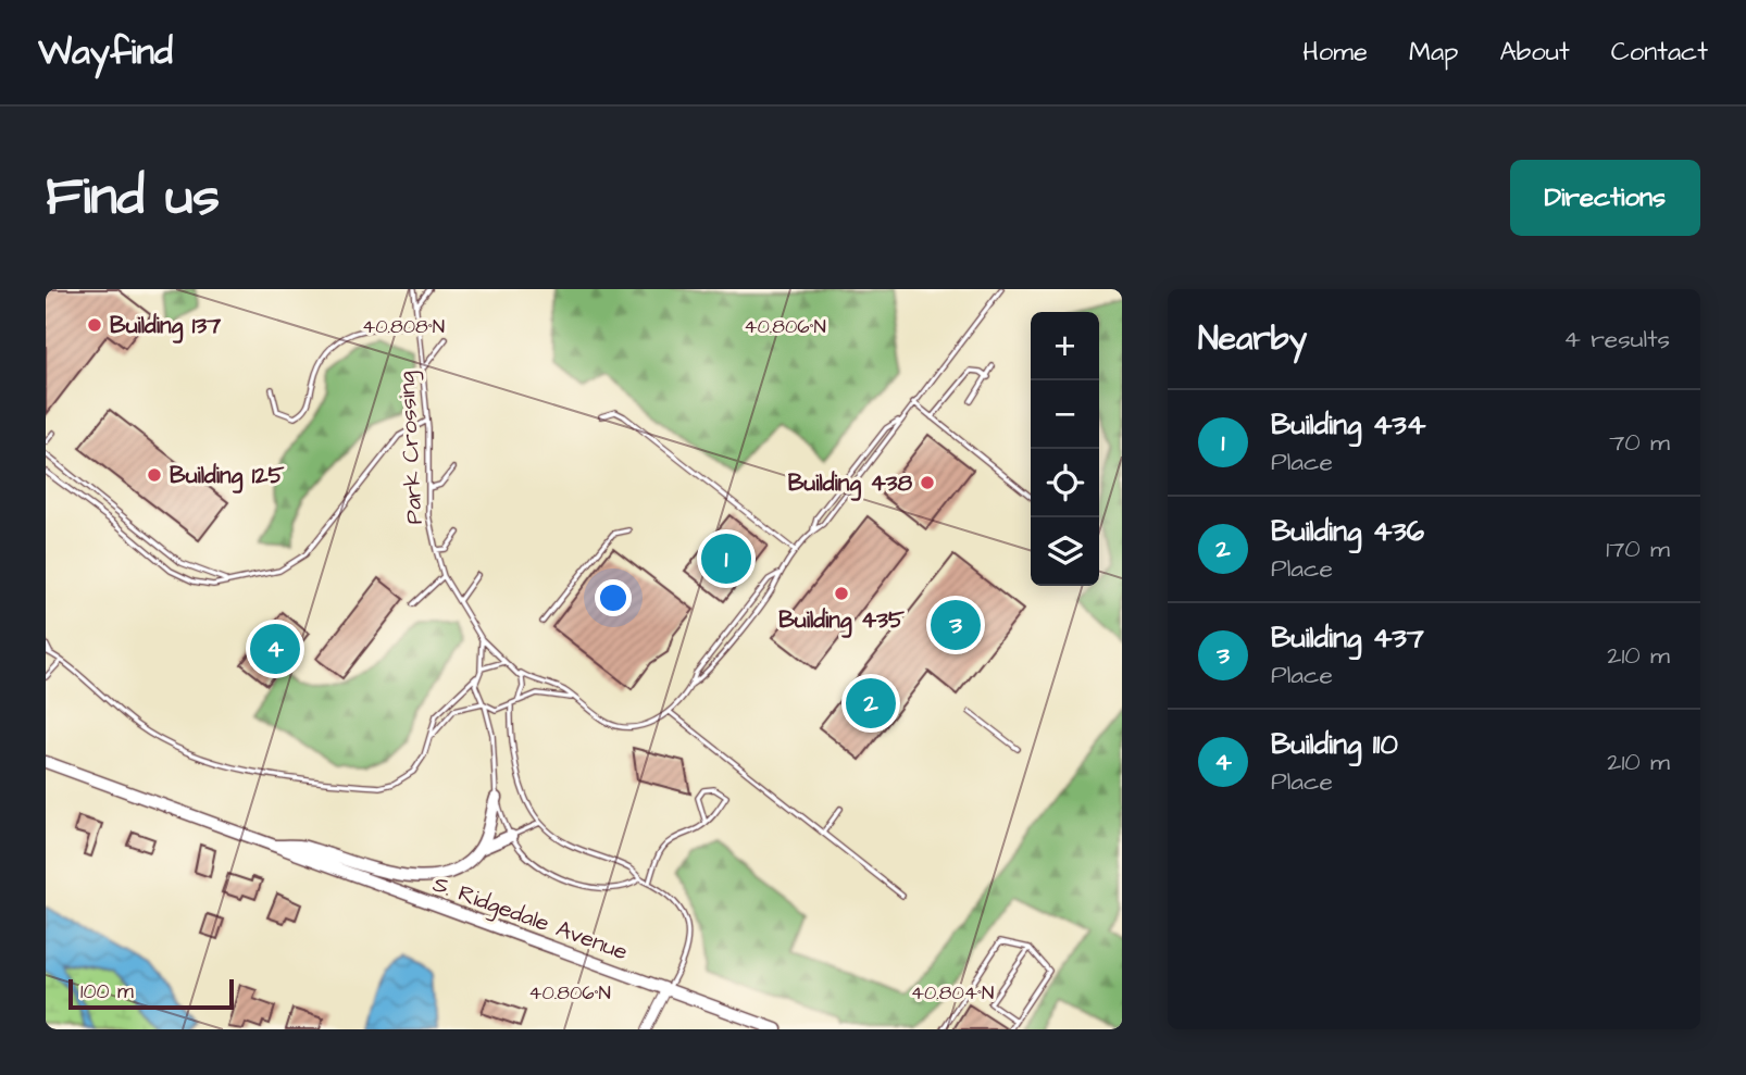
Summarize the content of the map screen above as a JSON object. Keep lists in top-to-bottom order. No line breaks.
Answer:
{"streets":{"main road":["S. Ridgedale Avenue"],"lane":["Park Crossing"]},"places":["Building 137","Building 125","Building 438","Building 435"],"scale_bar":"100 m","page":{"header":"Wayfind","nav":["Home","Map","About","Contact"],"buttons":"Directions","title":"Find us","heading":["Nearby","4 results"],"map_buttons":["+","−"],"list":[{"mark":"1","name":"Building 434","note":"Place","value":"70 m"},{"mark":"2","name":"Building 436","note":"Place","value":"170 m"},{"mark":"3","name":"Building 437","note":"Place","value":"210 m"},{"mark":"4","name":"Building 110","note":"Place","value":"210 m"}],"pins":["1","3","4","2"],"scale":"100 m"},"coordinates":["40.808°N","40.806°N","40.804°N"]}
